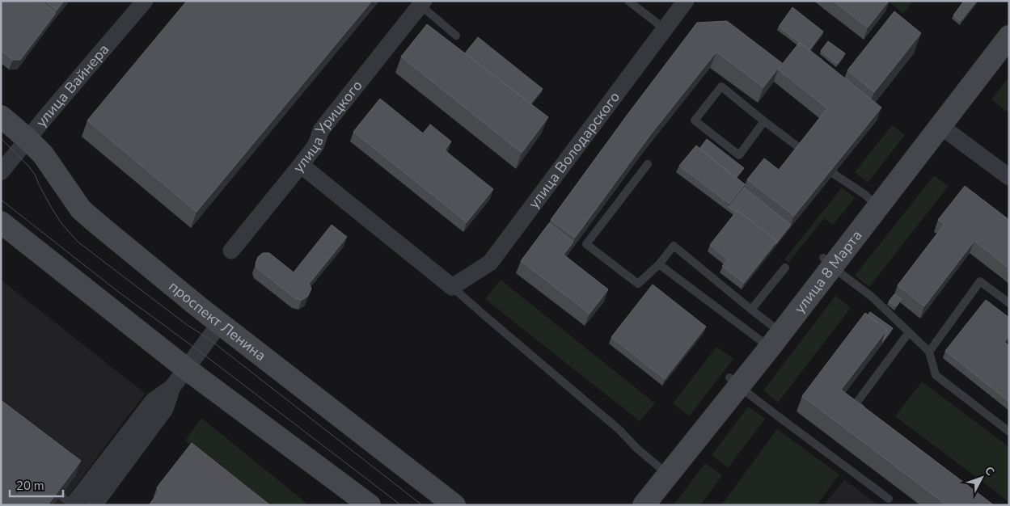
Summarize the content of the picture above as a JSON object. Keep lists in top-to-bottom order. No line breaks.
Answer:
{"streets":{"main road":["улица 8 Марта","проспект Ленина"],"street":["улица Вайнера","улица Урицкого","улица Володарского"]},"crossings":[["улица Вайнера","проспект Ленина"]],"scale_bar":"20 m","north":"top right"}
